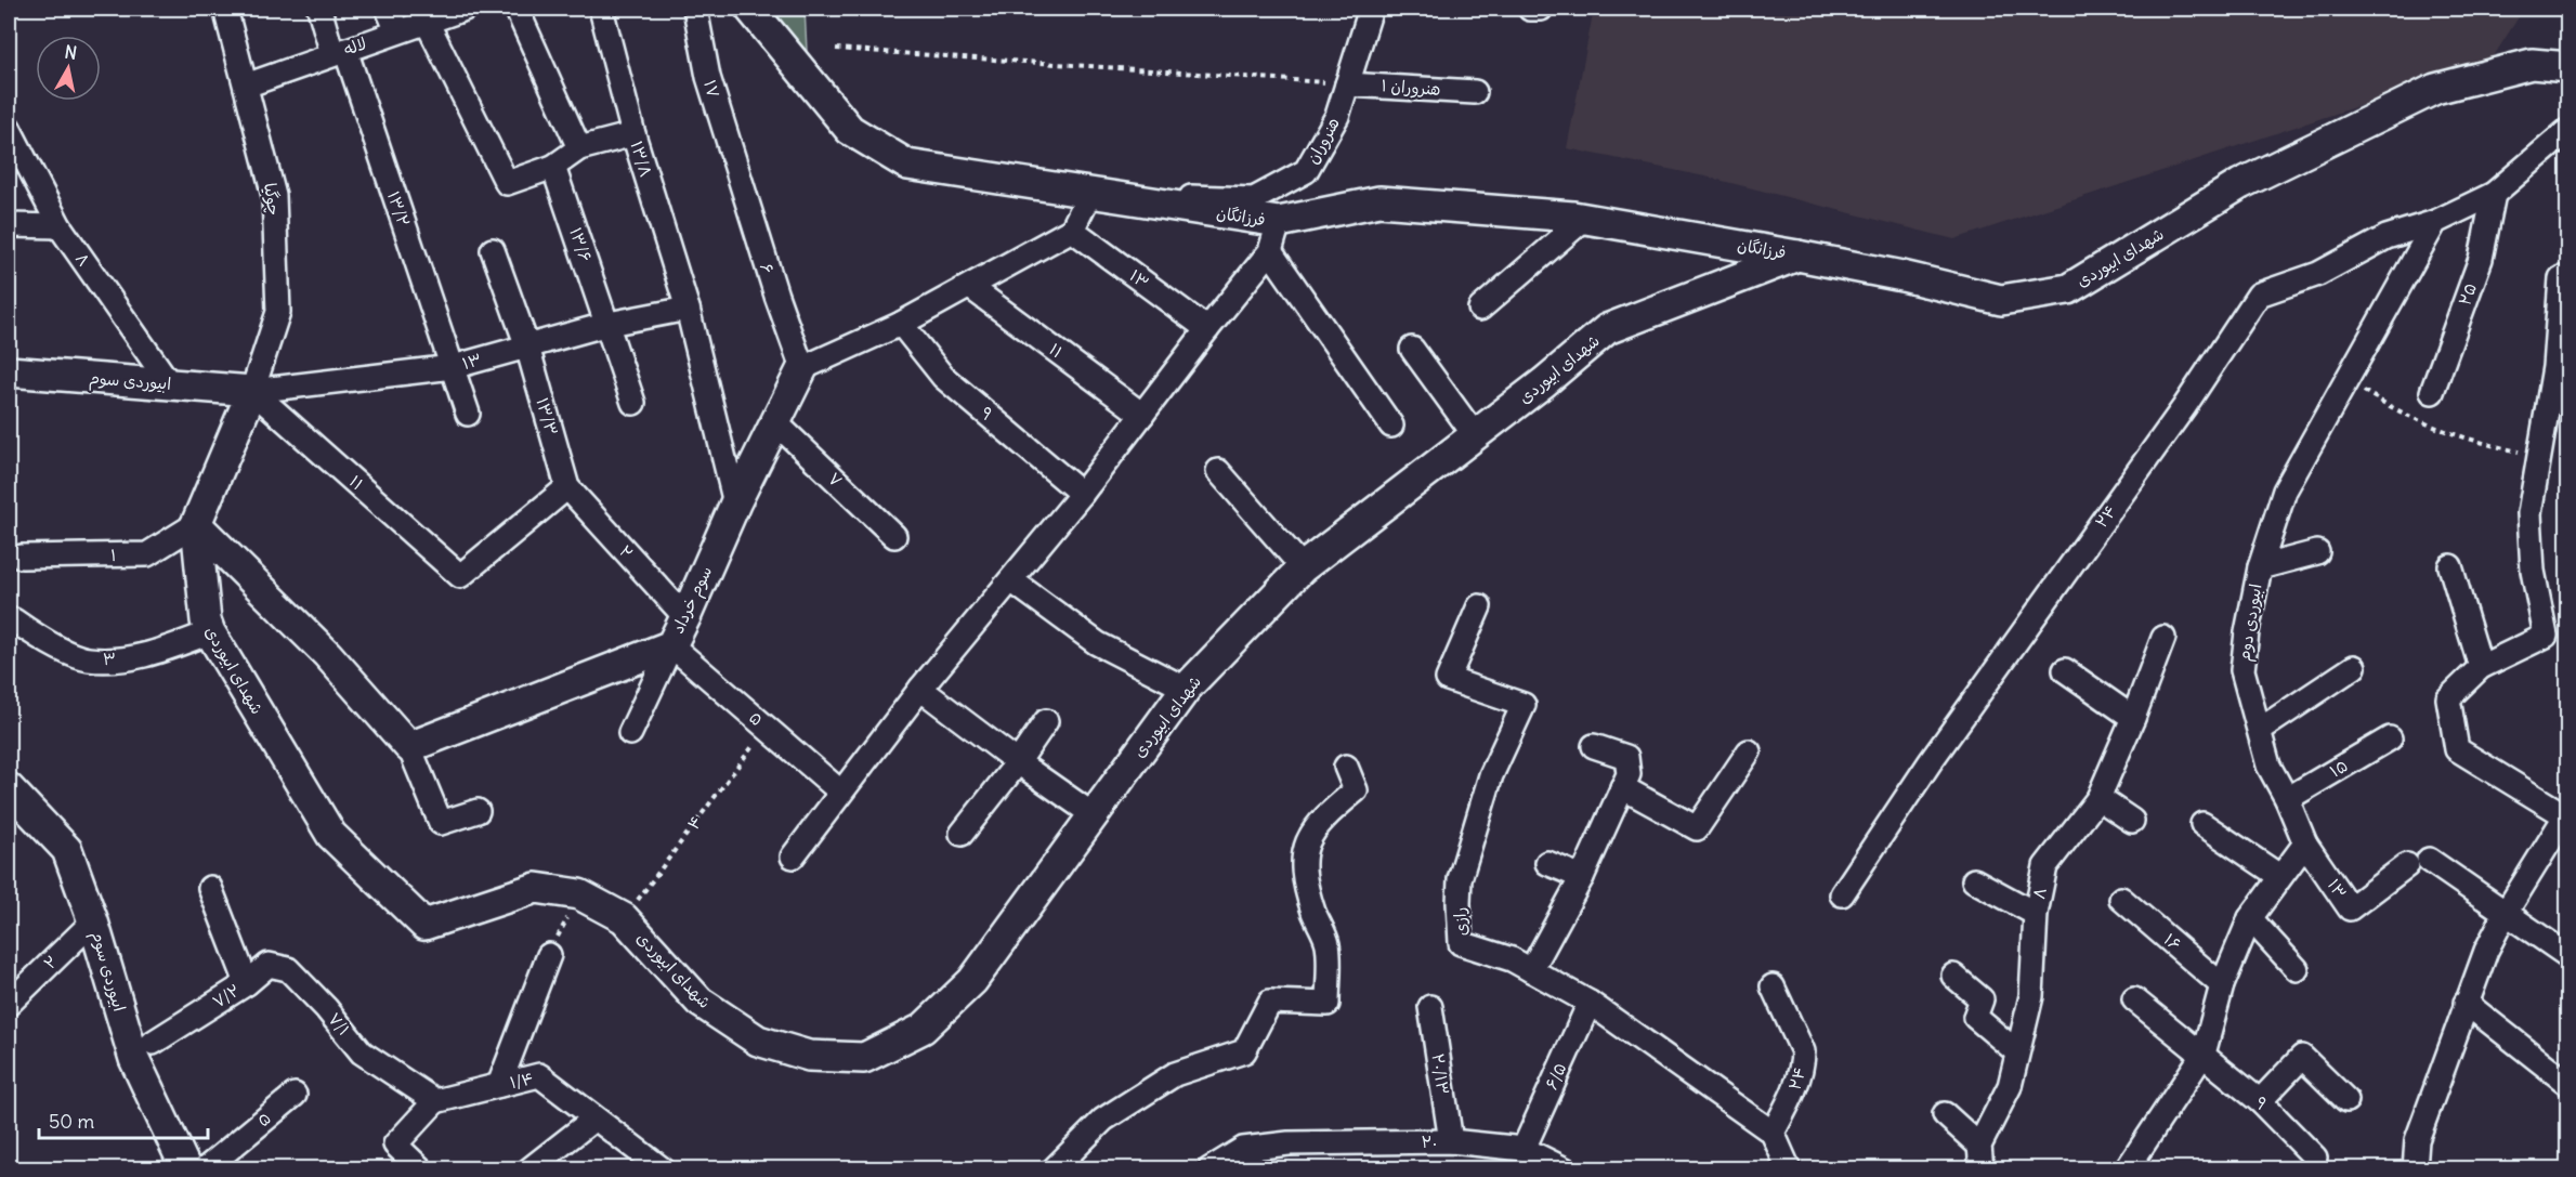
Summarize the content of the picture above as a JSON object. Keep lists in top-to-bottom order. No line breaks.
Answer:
{"streets":{"street":["لاله","هنروران ۱","۱۷","هنروران","۱۳/۸","چوگیا","۱۳/۲","فرزانگان","۱۳/۶","شهدای ابیوردی","۸","۶","۱۳","۲۵","۱۱","ابیوردی سوم","۹","۱۳/۳","۷","۲۴","۲","۱","سوم خرداد","ابیوردی دوم","۳","۵","۱۵","رازی","۱۶","۷/۲","۷/۱","۲۰/۱۳","۶/۵","۱/۴","۲۰"],"path":["۴"]},"crossings":[["لاله","چوگیا"],["لاله","۱۳/۲"],["هنروران ۱","هنروران"],["۱۷","۶"],["هنروران","فرزانگان"],["۱۳/۸","۱۳"],["چوگیا","شهدای ابیوردی"],["چوگیا","۱۳"],["چوگیا","۱۱"],["چوگیا","ابیوردی سوم"],["۱۳/۲","۱۳"],["فرزانگان","شهدای ابیوردی"],["۱۳/۶","۱۳"],["شهدای ابیوردی","۱۳"],["شهدای ابیوردی","۱۱"],["شهدای ابیوردی","ابیوردی سوم"],["شهدای ابیوردی","۱"],["شهدای ابیوردی","۳"],["شهدای ابیوردی","۴"],["۸","ابیوردی سوم"],["۶","سوم خرداد"],["۱۳","۱۱"],["۱۳","ابیوردی سوم"],["۱۳","۱۳/۳"],["۱۳","ابیوردی دوم"],["۱۱","ابیوردی سوم"],["۱۱","۱۳/۳"],["۱۱","۲"],["ابیوردی سوم","۲"],["۱۳/۳","۲"],["۷","سوم خرداد"],["۲۴","ابیوردی دوم"],["۲۴","رازی"],["۲","سوم خرداد"],["سوم خرداد","۵"],["ابیوردی دوم","۱۵"],["۵","۴"],["رازی","۶/۵"],["۷/۲","۷/۱"],["۷/۱","۱/۴"],["۲۰/۱۳","۲۰"],["۶/۵","۲۰"]],"scale_bar":"50 m","north":"top"}
